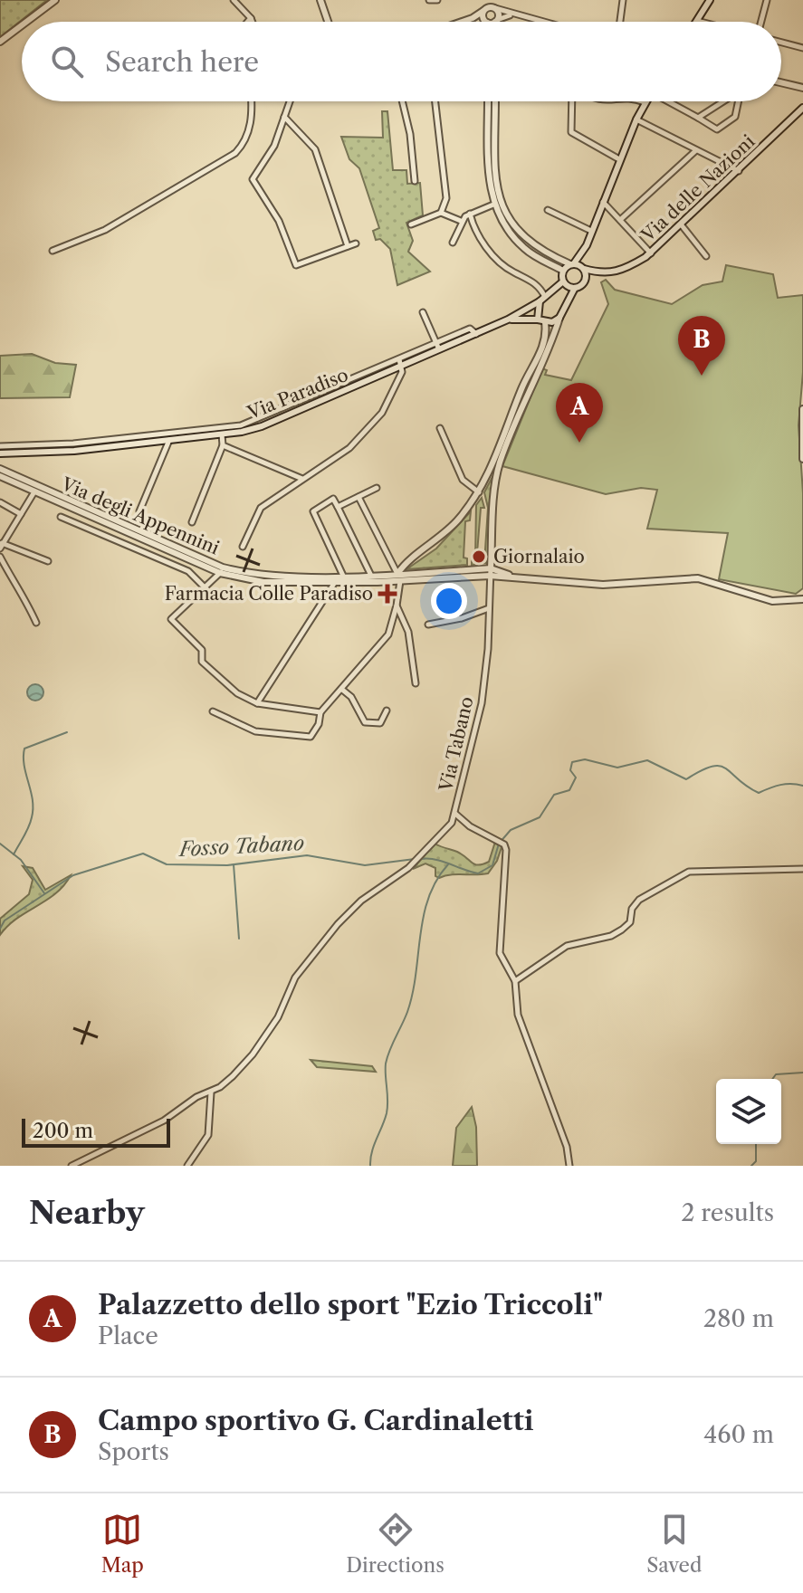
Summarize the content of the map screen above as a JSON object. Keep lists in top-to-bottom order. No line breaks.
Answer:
{"streets":{"street":["Via delle Nazioni","Via Paradiso","Via degli Appennini","Via Tabano"]},"crossings":[["Via delle Nazioni","Via Tabano"],["Via degli Appennini","Via Tabano"]],"water":["Fosso Tabano"],"places":{"other":["Giornalaio"],"health":["Farmacia Colle Paradiso"]},"scale_bar":"200 m","page":{"search":"Search here","pins":["B","A"],"scale":"200 m","heading":["Nearby","2 results"],"list":[{"mark":"A","name":"Palazzetto dello sport \"Ezio Triccoli\"","note":"Place","value":"280 m"},{"mark":"B","name":"Campo sportivo G. Cardinaletti","note":"Sports","value":"460 m"}],"nav":["Map","Directions","Saved"]}}
